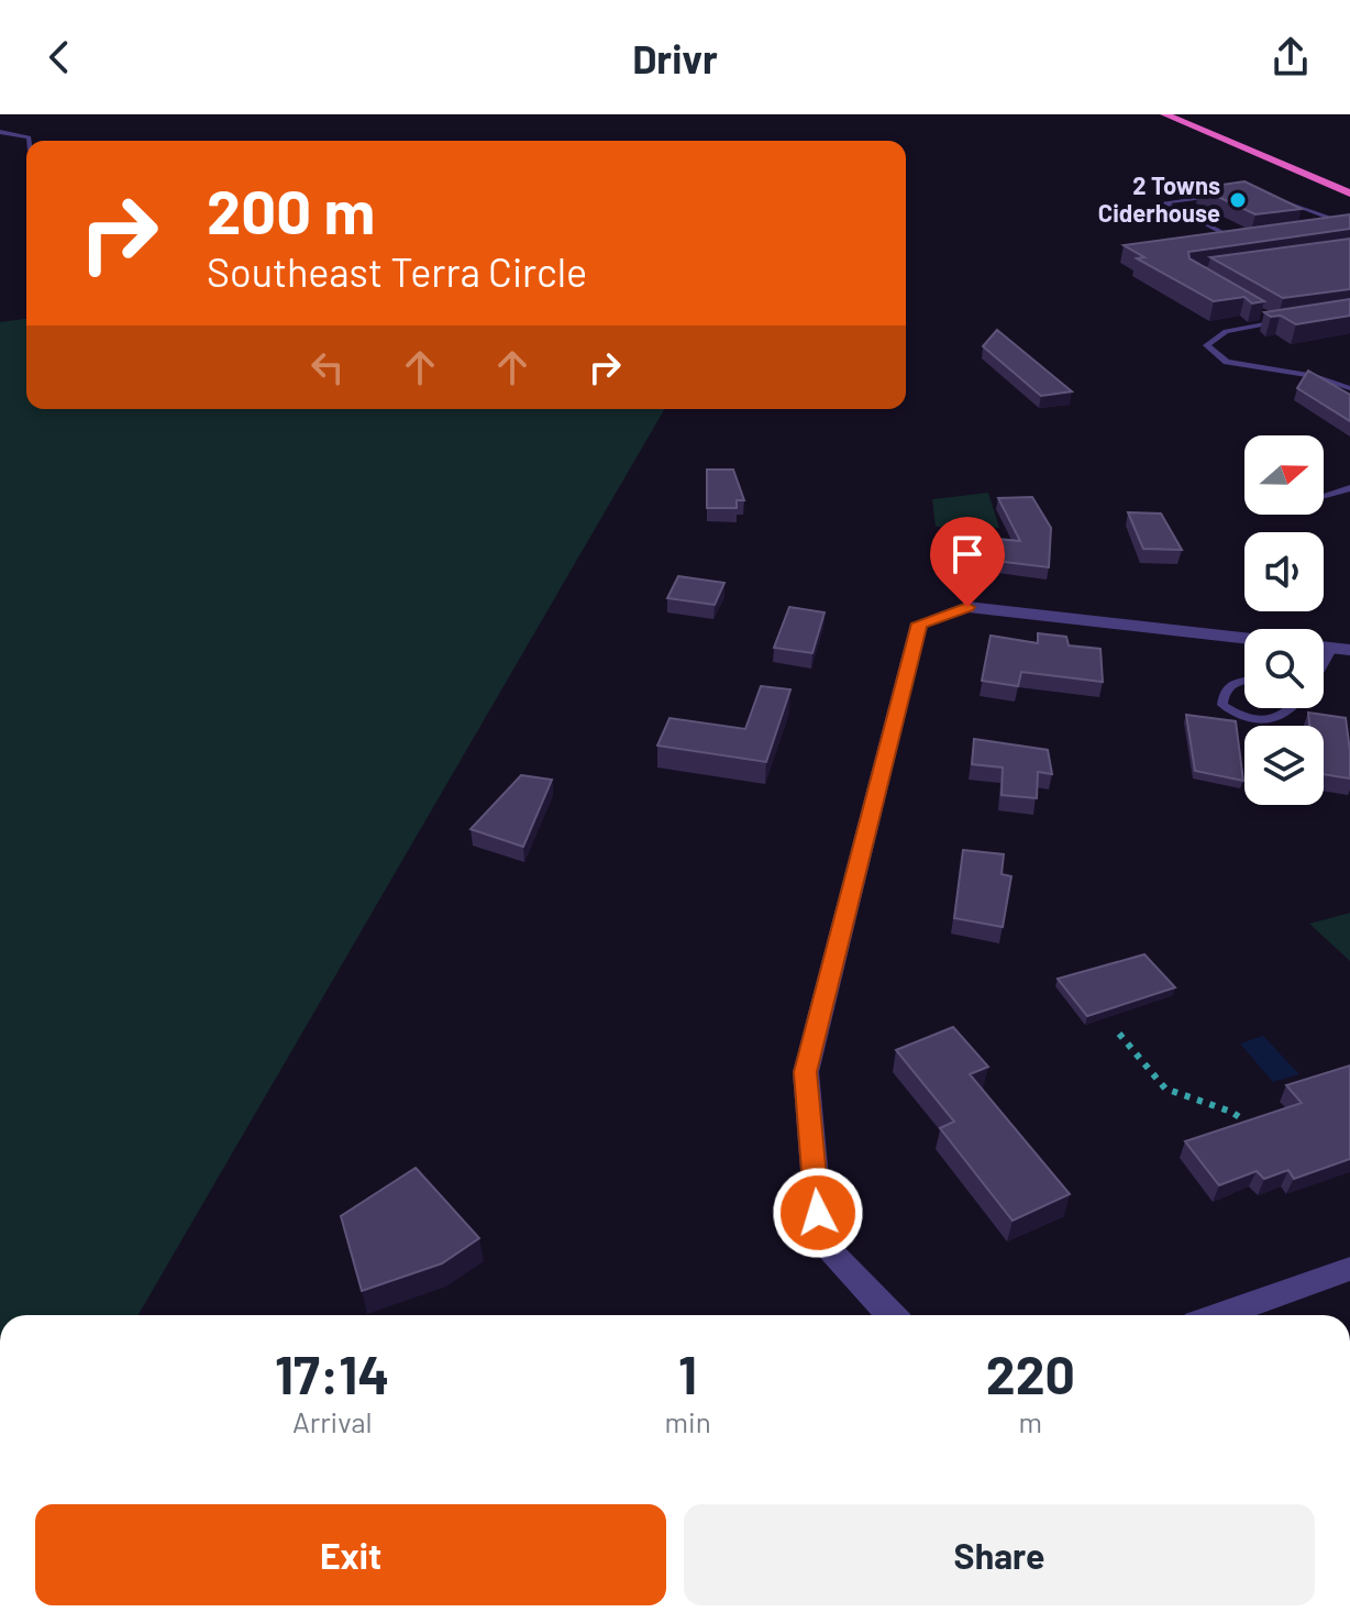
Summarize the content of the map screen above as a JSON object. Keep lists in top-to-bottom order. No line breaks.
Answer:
{"places":["2 Towns Ciderhouse"],"north":"right","page":{"header":"Drivr","turn":["200 m","Southeast Terra Circle"],"eta":["17:14","Arrival","1","min","220","m"],"buttons":["Exit","Share"]}}
